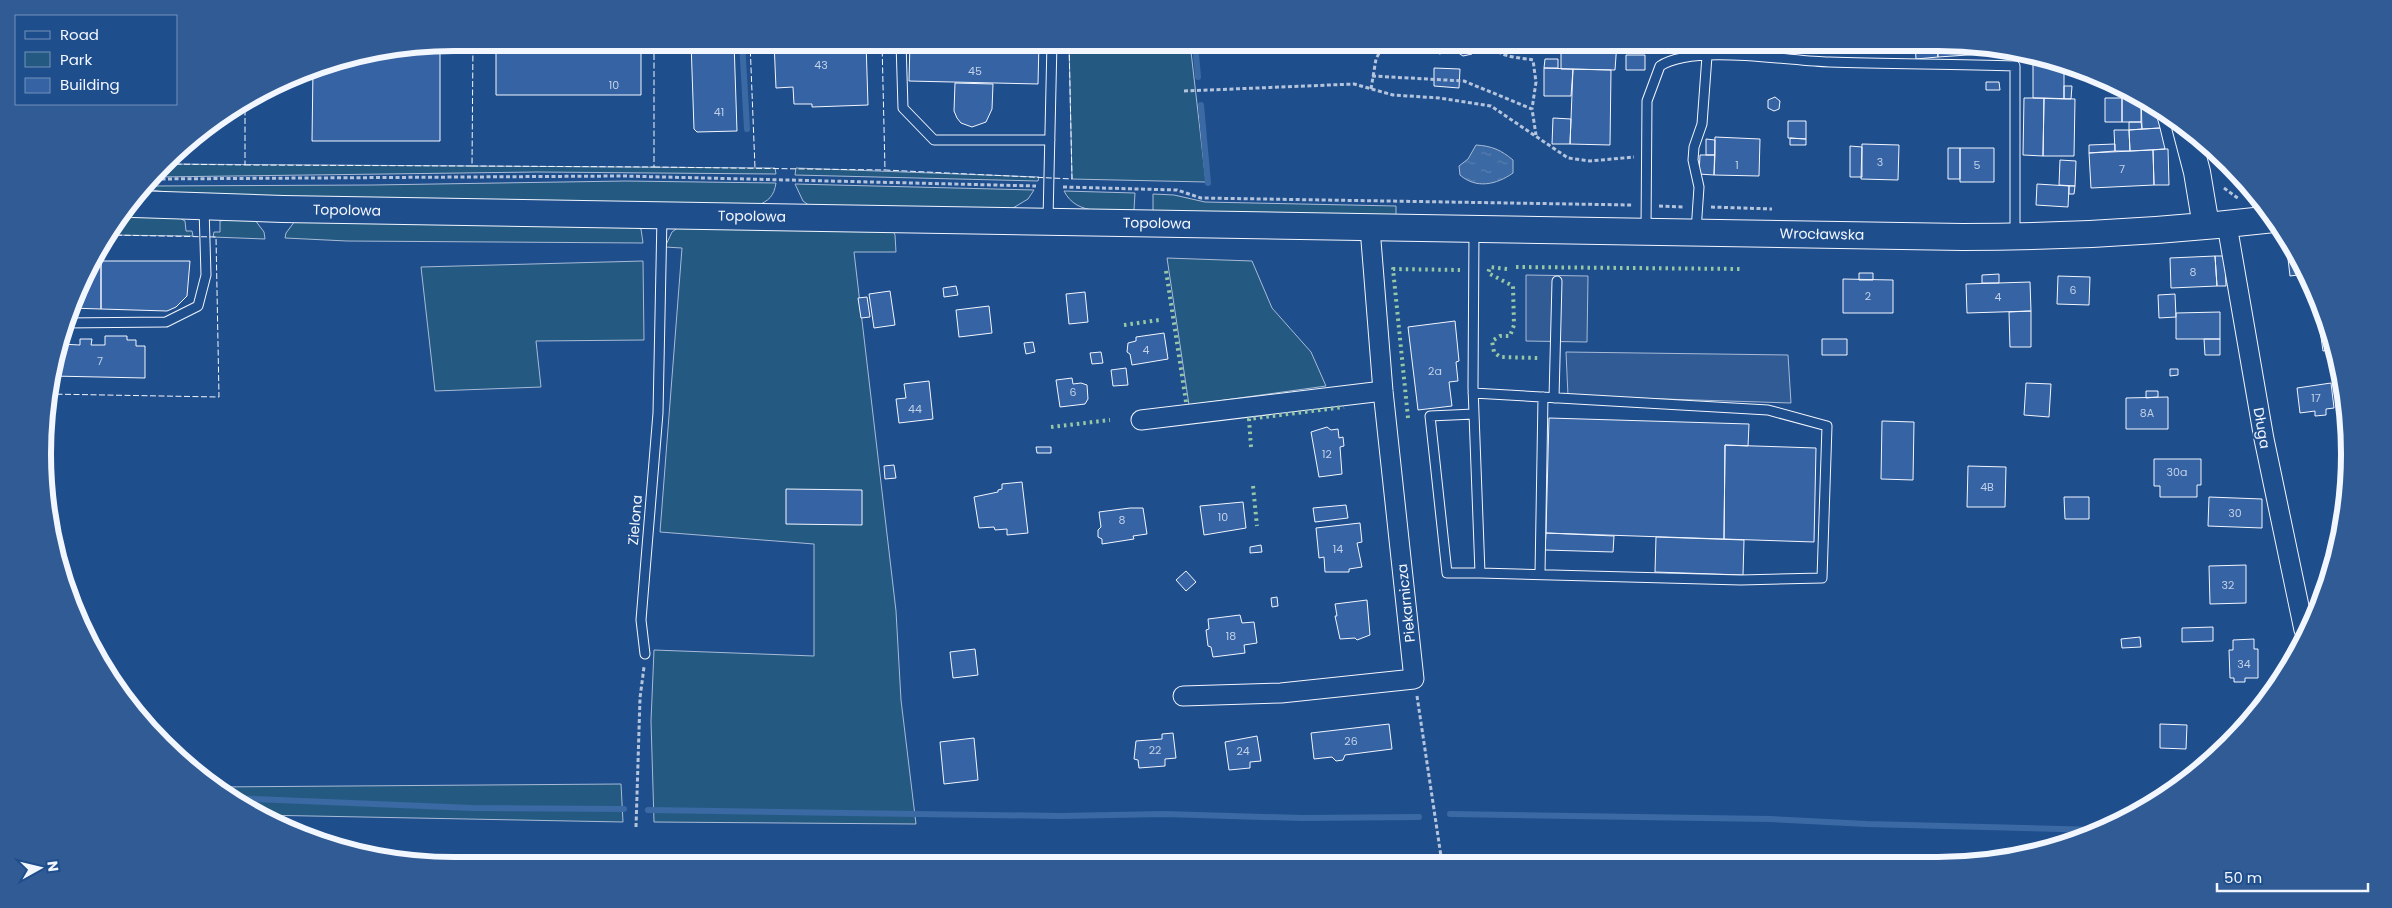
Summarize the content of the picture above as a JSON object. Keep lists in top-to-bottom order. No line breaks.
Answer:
{"streets":{"main road":["Topolowa","Wrocławska","Długa"],"street":["Piekarnicza"],"lane":["Zielona"]},"crossings":[["Topolowa","Wrocławska"],["Topolowa","Zielona"],["Topolowa","Piekarnicza"],["Wrocławska","Długa"],["Wrocławska","Piekarnicza"]],"house_numbers":["43","45","10","41","3","1","5","7","8","6","2","4","4","7","2a","6","17","44","8A","12","30a","4B","30","10","8","14","32","18","34","26","22","24"],"legend":["Road","Park","Building"],"scale_bar":"50 m","north":"right"}
